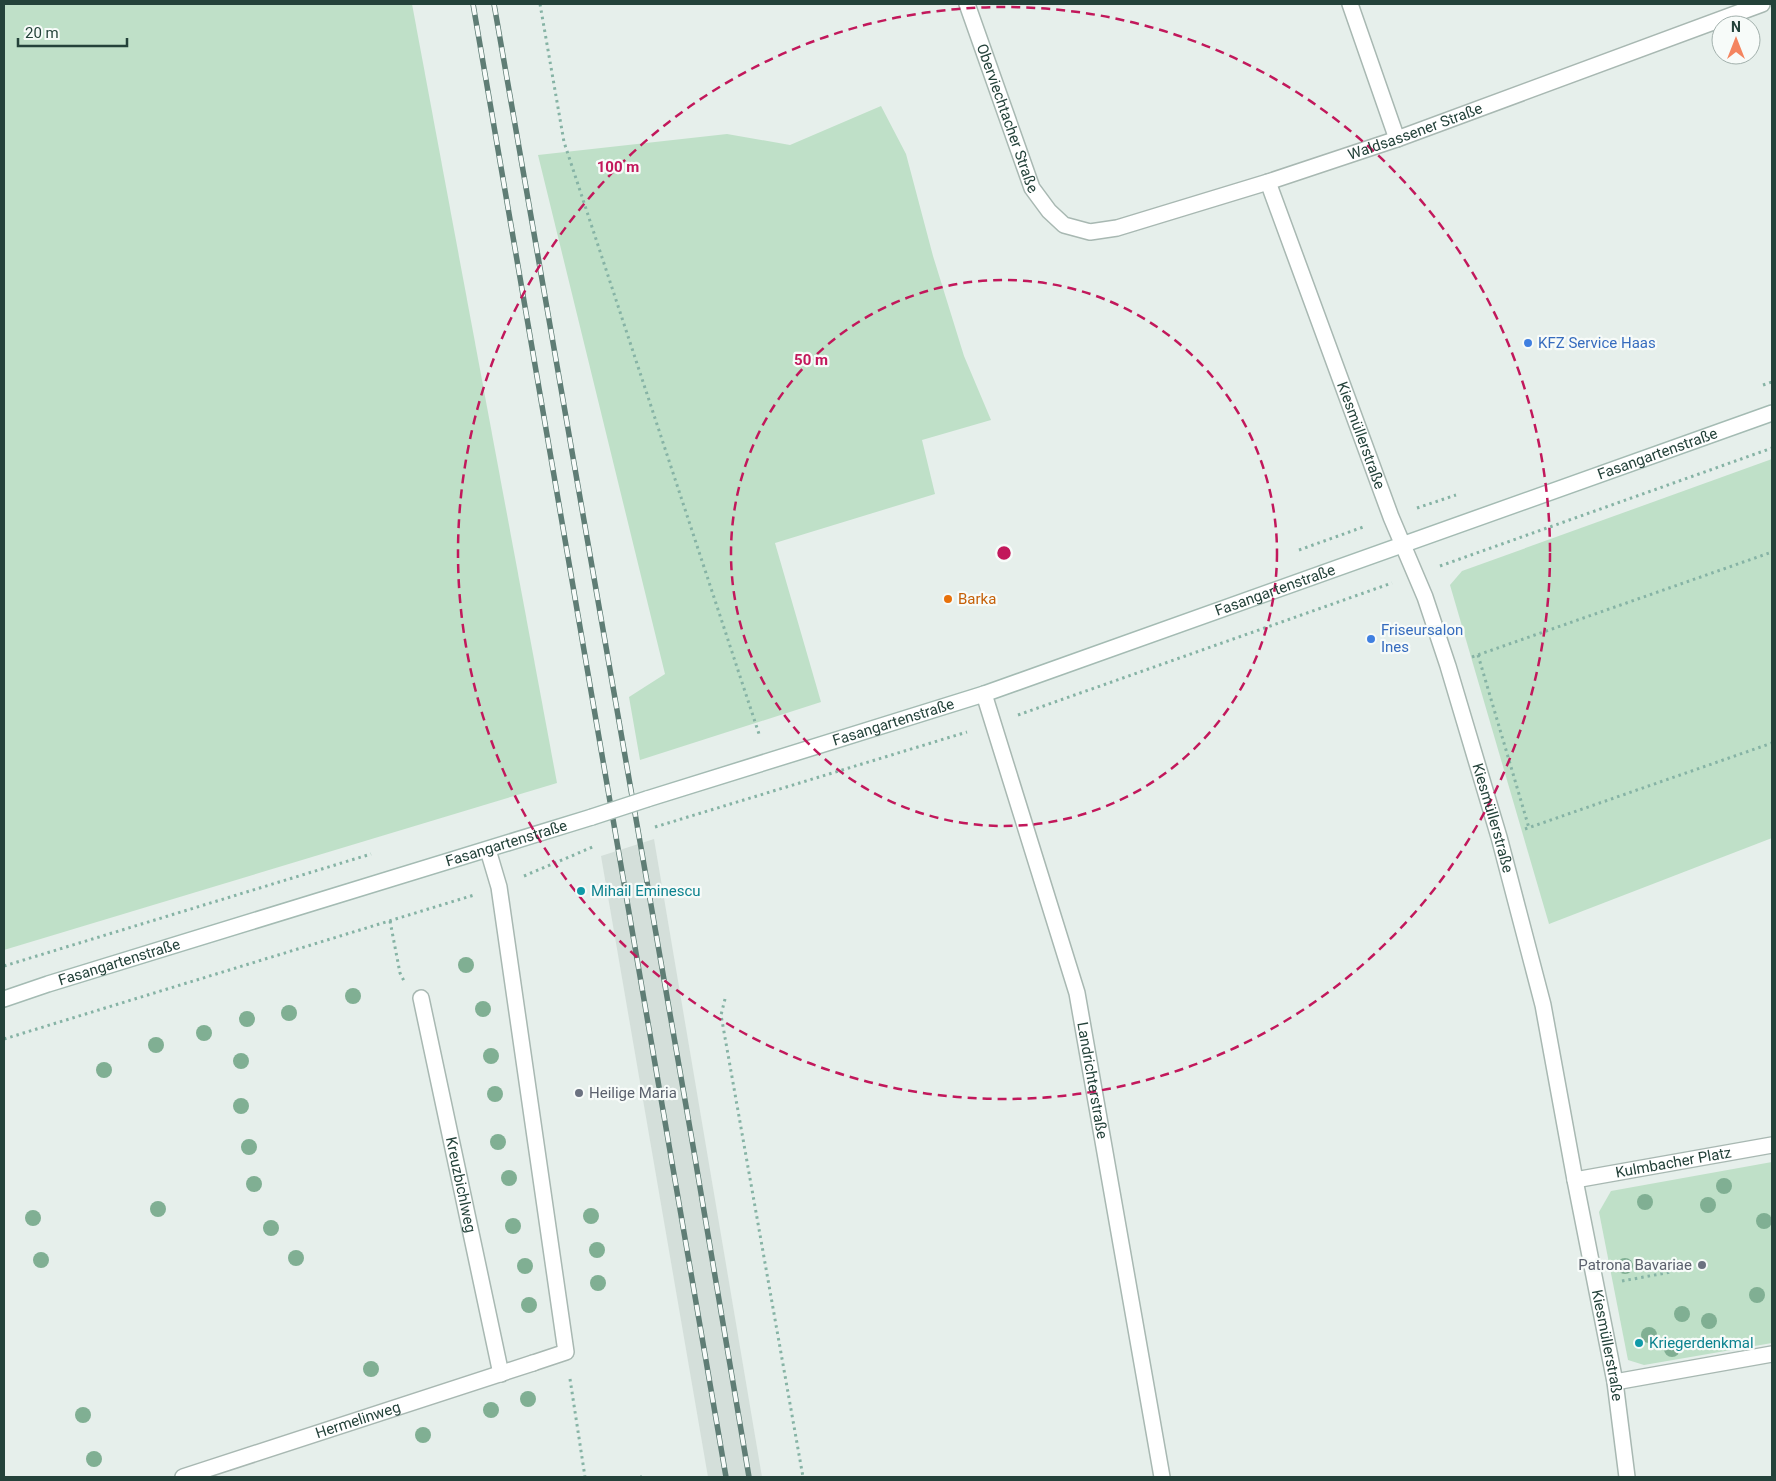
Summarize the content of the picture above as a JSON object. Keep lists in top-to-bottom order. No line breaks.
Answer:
{"streets":{"street":["Oberviechtacher Straße","Waldsassener Straße","Kiesmüllerstraße","Fasangartenstraße","Landrichterstraße","Kulmbacher Platz","Kreuzbichlweg","Hermelinweg"]},"crossings":[["Oberviechtacher Straße","Waldsassener Straße"],["Waldsassener Straße","Kiesmüllerstraße"],["Kiesmüllerstraße","Fasangartenstraße"],["Kiesmüllerstraße","Kulmbacher Platz"],["Fasangartenstraße","Landrichterstraße"],["Kreuzbichlweg","Hermelinweg"]],"places":["KFZ Service Haas","Barka","Friseursalon Ines","Mihail Eminescu","Heilige Maria","Patrona Bavariae","Kriegerdenkmal"],"scale_bar":"20 m","north":"top","rings":["100 m","50 m"]}
